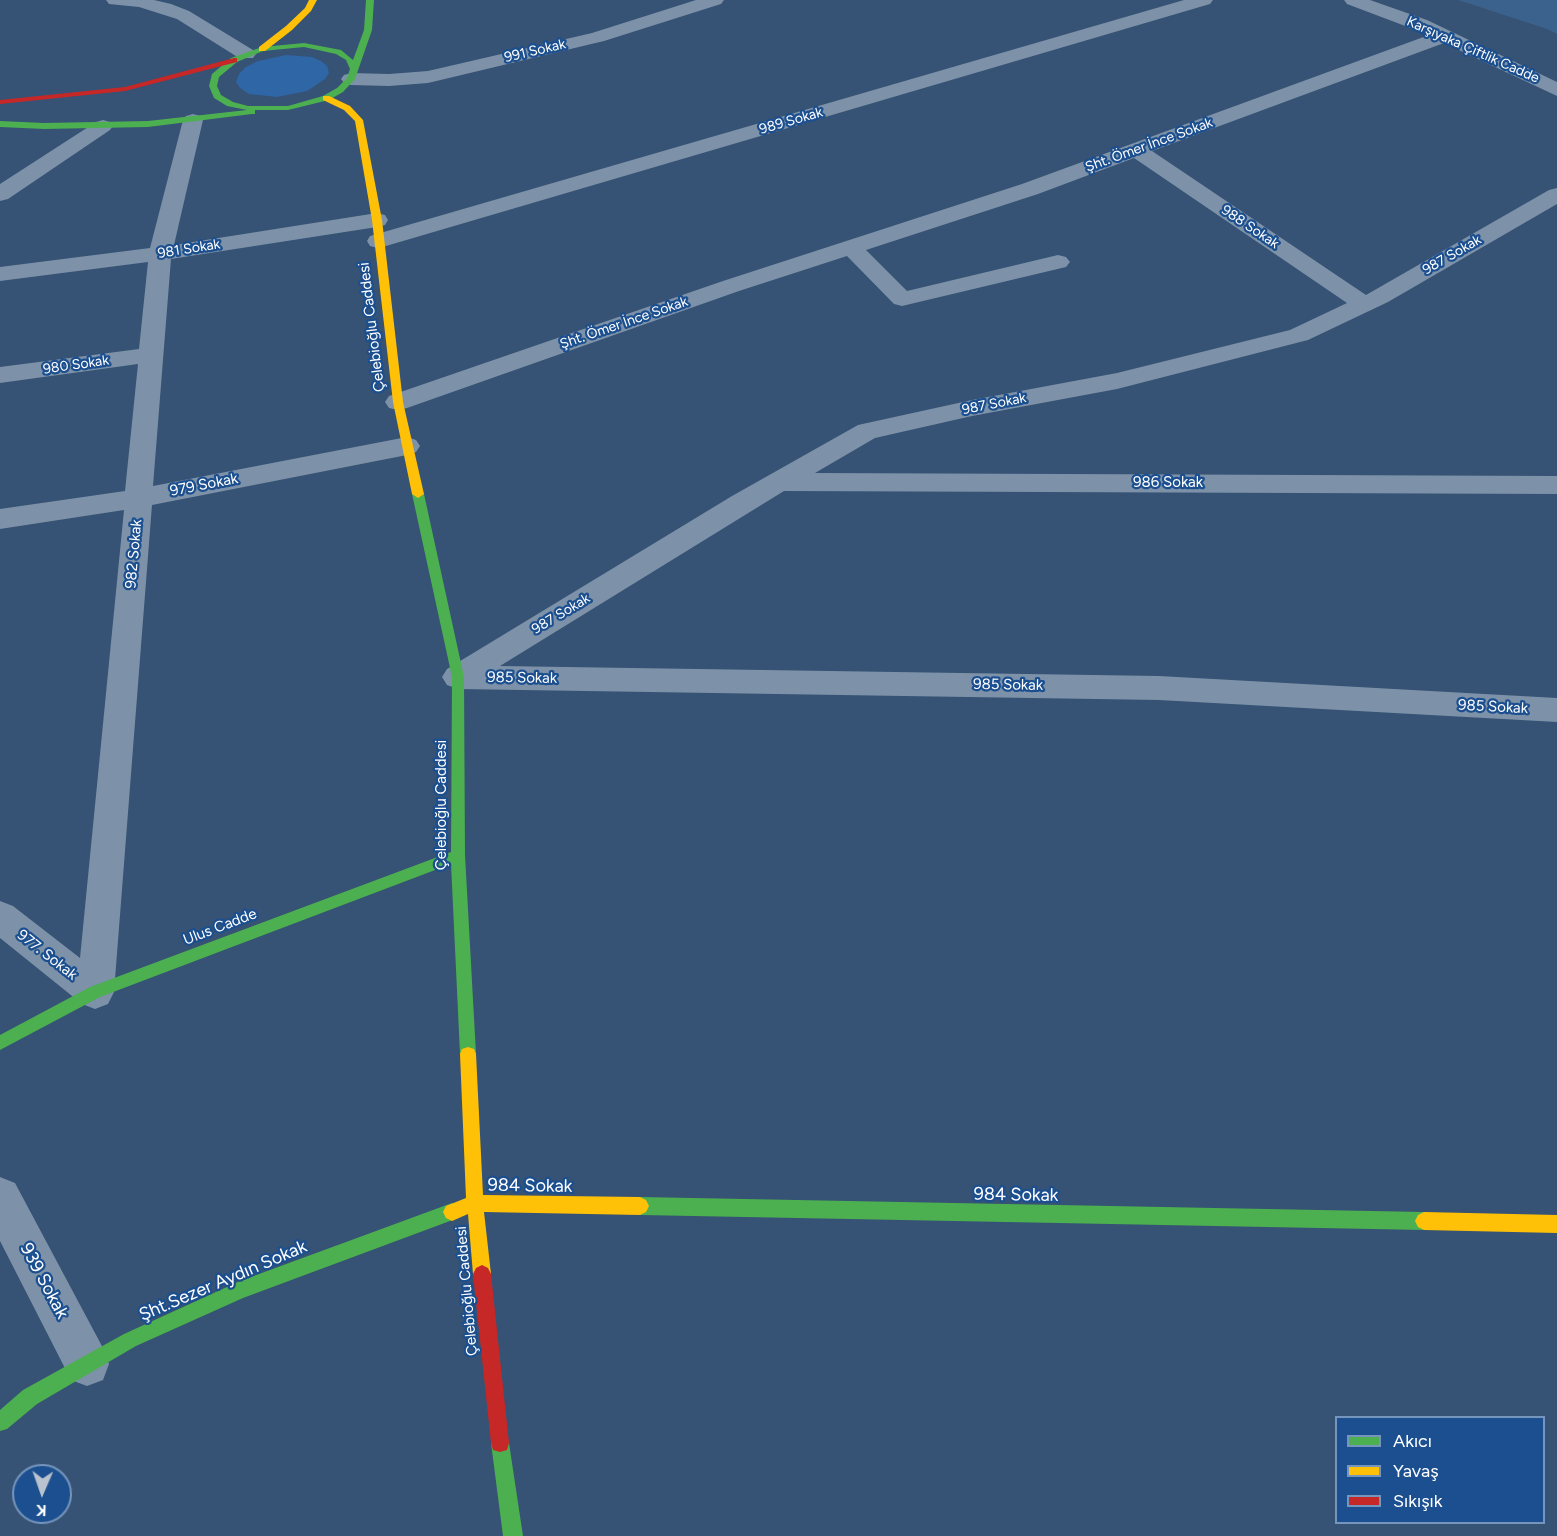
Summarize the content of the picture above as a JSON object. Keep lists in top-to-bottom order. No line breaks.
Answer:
{"streets":{"main road":["Çelebioğlu Caddesi","Ulus Cadde","984 Sokak","Şht.Sezer Aydın Sokak"],"street":["Karşıyaka Çiftlik Cadde","991 Sokak","989 Sokak","Şht. Ömer İnce Sokak","988 Sokak","981 Sokak","987 Sokak","980 Sokak","986 Sokak","979 Sokak","982 Sokak","985 Sokak","977. Sokak","939 Sokak"]},"crossings":[["Karşıyaka Çiftlik Cadde","Şht. Ömer İnce Sokak"],["989 Sokak","981 Sokak"],["989 Sokak","Çelebioğlu Caddesi"],["Şht. Ömer İnce Sokak","988 Sokak"],["Şht. Ömer İnce Sokak","Çelebioğlu Caddesi"],["988 Sokak","987 Sokak"],["981 Sokak","Çelebioğlu Caddesi"],["981 Sokak","982 Sokak"],["987 Sokak","Çelebioğlu Caddesi"],["987 Sokak","986 Sokak"],["987 Sokak","985 Sokak"],["Çelebioğlu Caddesi","979 Sokak"],["Çelebioğlu Caddesi","985 Sokak"],["Çelebioğlu Caddesi","Ulus Cadde"],["Çelebioğlu Caddesi","984 Sokak"],["Çelebioğlu Caddesi","Şht.Sezer Aydın Sokak"],["980 Sokak","982 Sokak"],["979 Sokak","982 Sokak"],["982 Sokak","Ulus Cadde"],["982 Sokak","977. Sokak"],["Ulus Cadde","977. Sokak"],["984 Sokak","Şht.Sezer Aydın Sokak"],["939 Sokak","Şht.Sezer Aydın Sokak"]],"legend":["Akıcı","Yavaş","Sıkışık"],"north":"bottom"}
